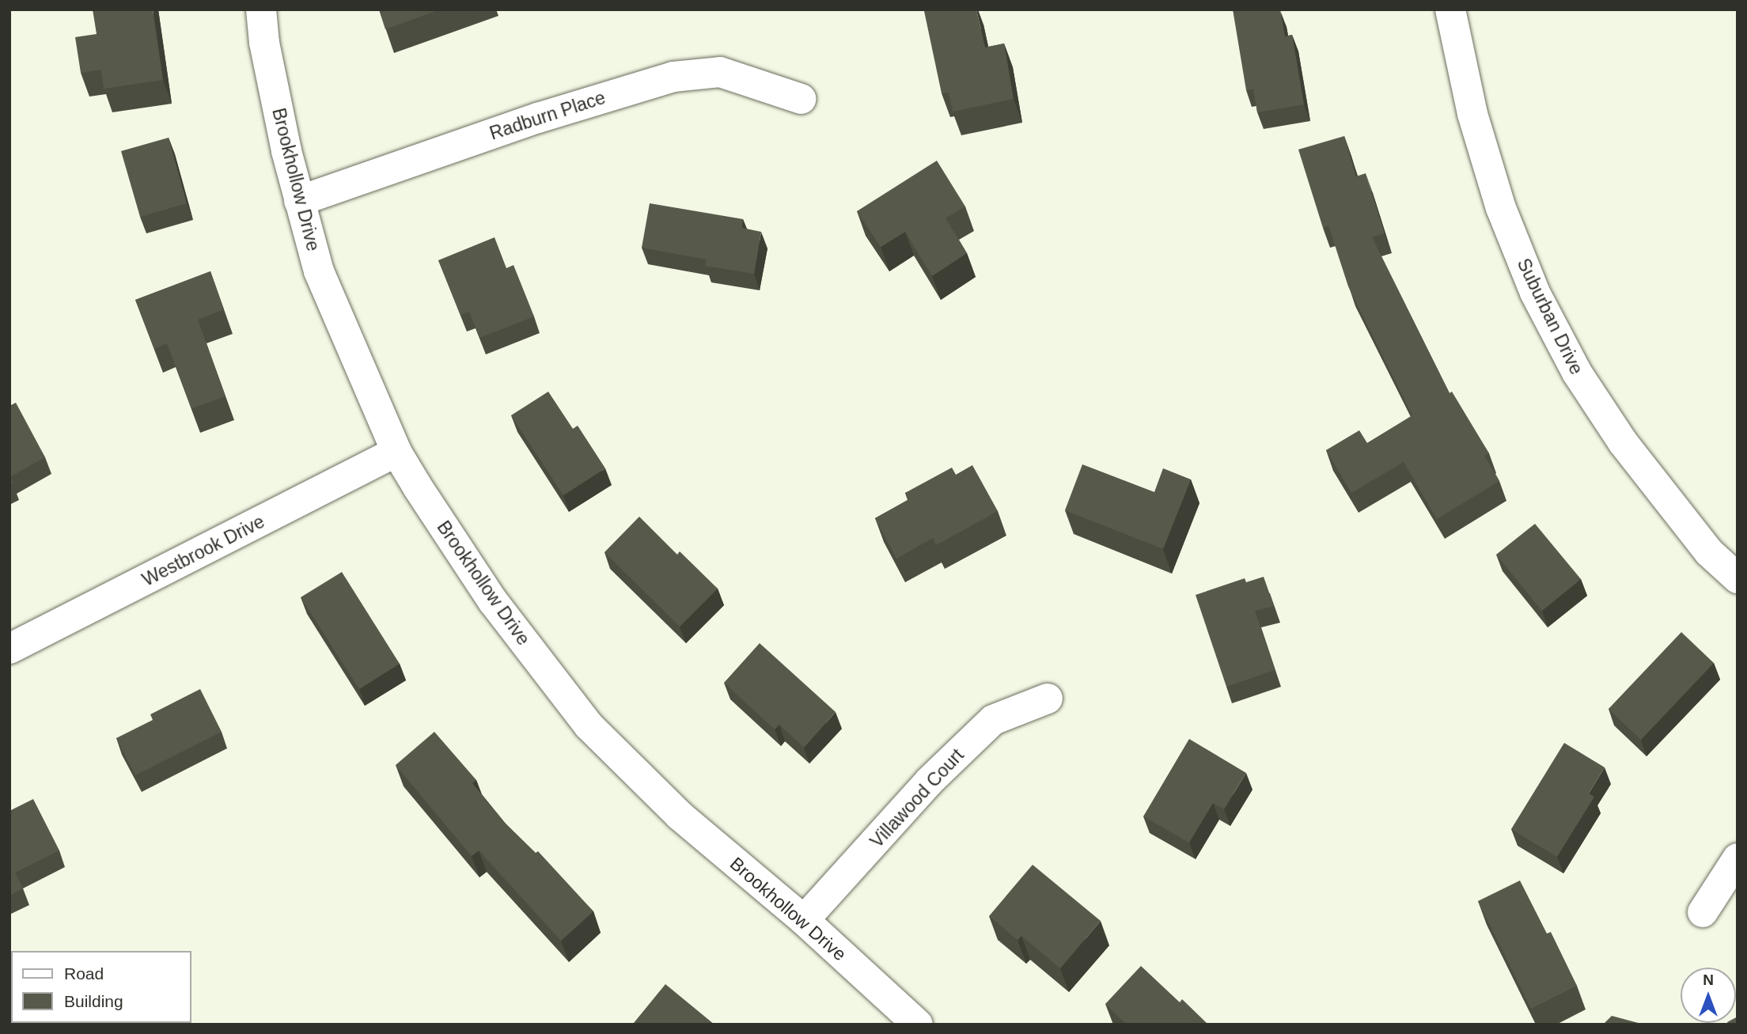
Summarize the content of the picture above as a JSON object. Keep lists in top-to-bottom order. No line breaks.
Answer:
{"streets":{"street":["Radburn Place","Brookhollow Drive","Suburban Drive","Westbrook Drive","Villawood Court"]},"crossings":[["Radburn Place","Brookhollow Drive"],["Brookhollow Drive","Westbrook Drive"],["Brookhollow Drive","Villawood Court"]],"legend":["Road","Building"],"north":"top"}
